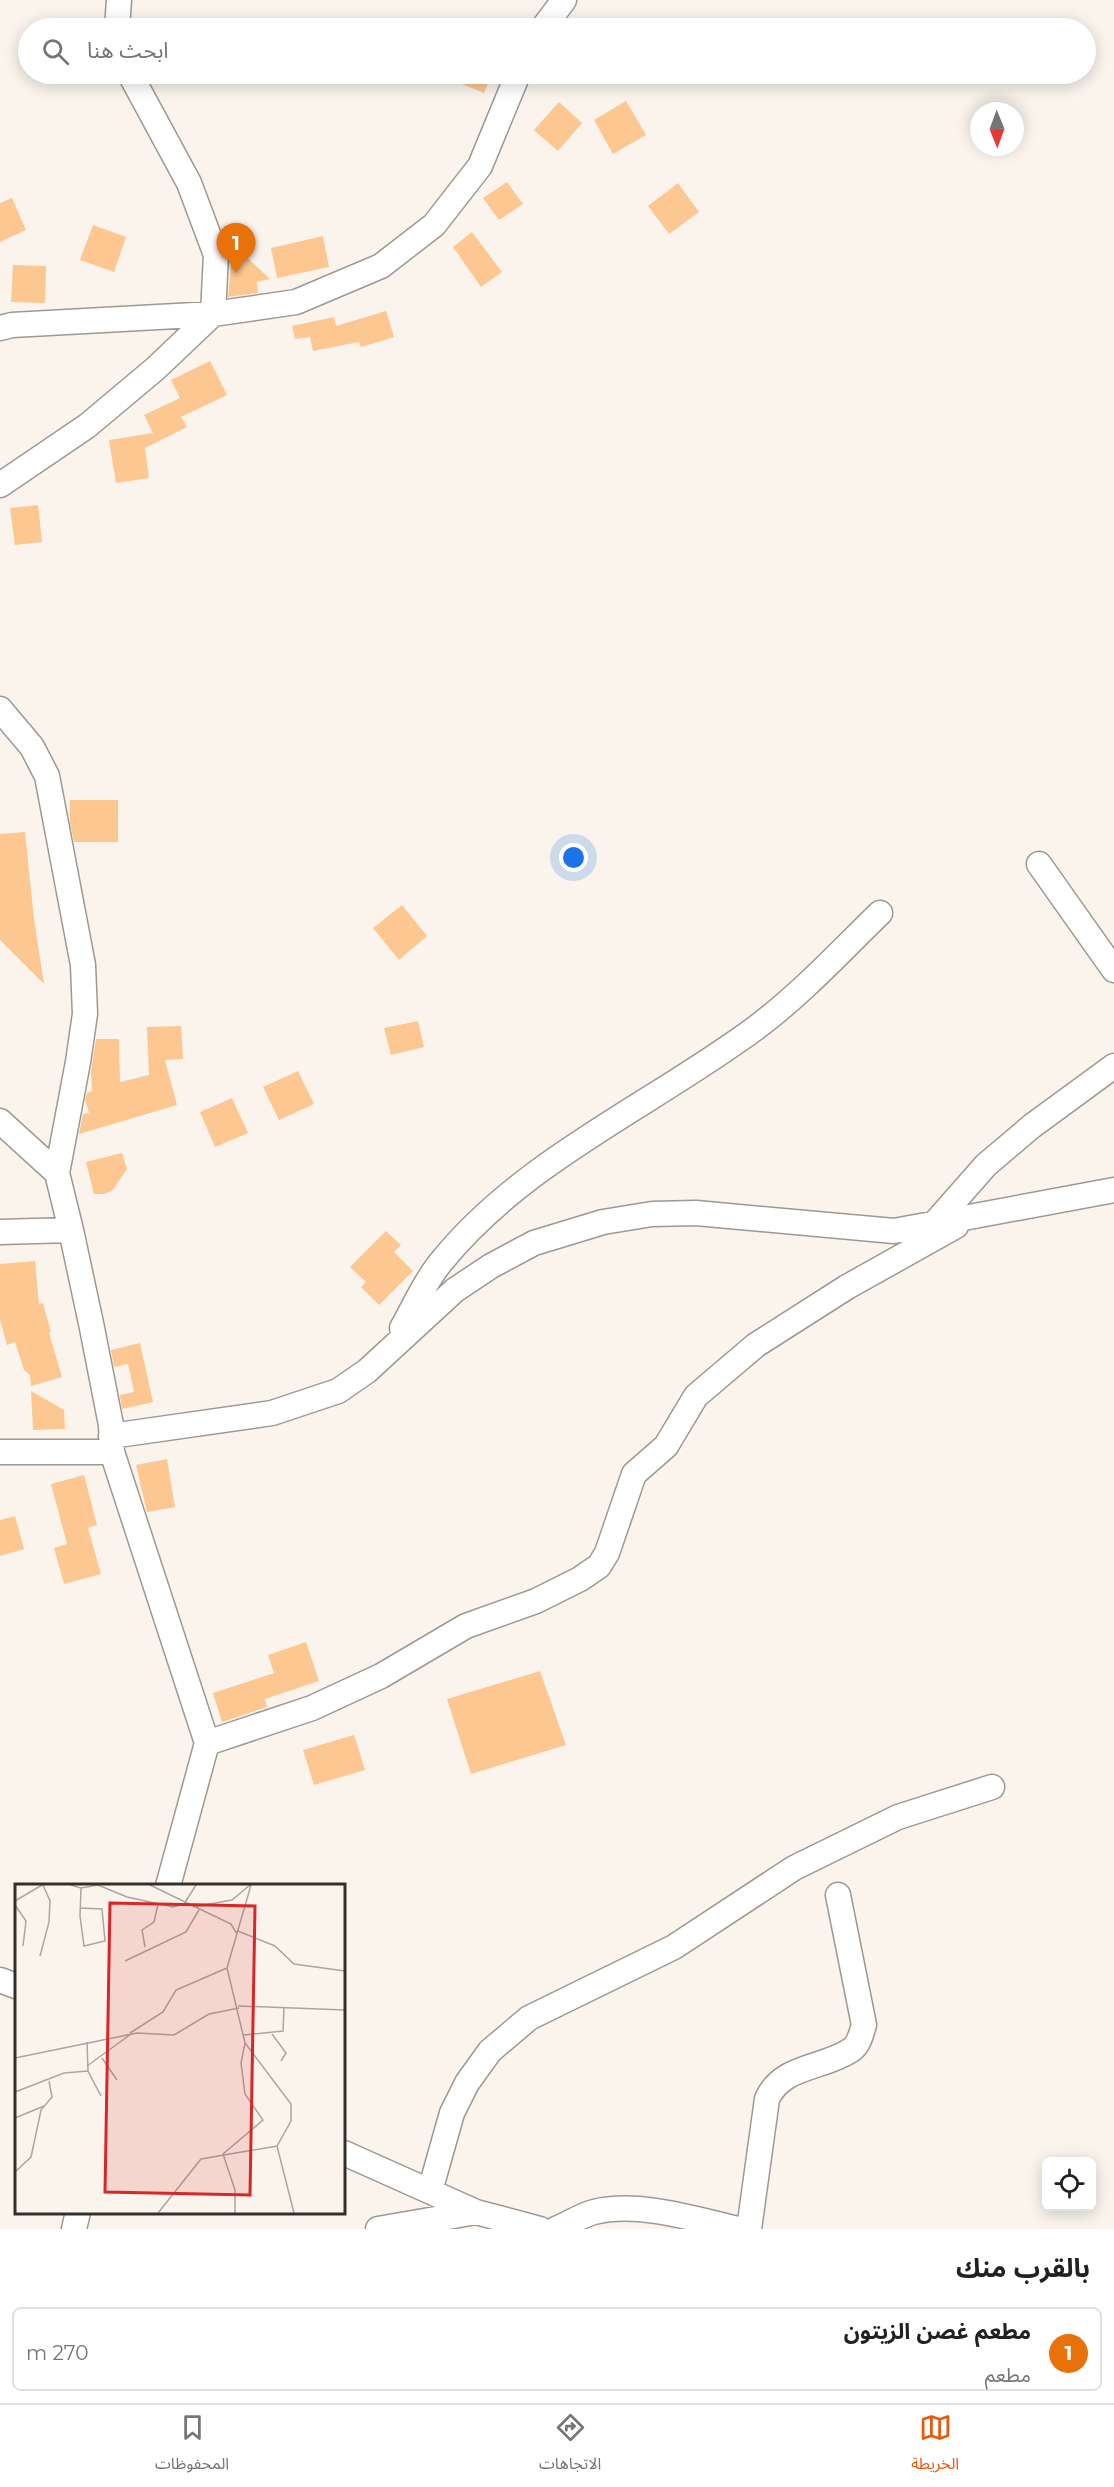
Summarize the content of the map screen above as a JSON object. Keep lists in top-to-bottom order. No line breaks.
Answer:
{"north":"bottom","page":{"search":"ابحث هنا","pins":"1","heading":"بالقرب منك","list":[{"mark":"1","name":"مطعم غصن الزيتون","note":"مطعم","value":"270 m"}],"nav":["الخريطة","الاتجاهات","المحفوظات"]}}
